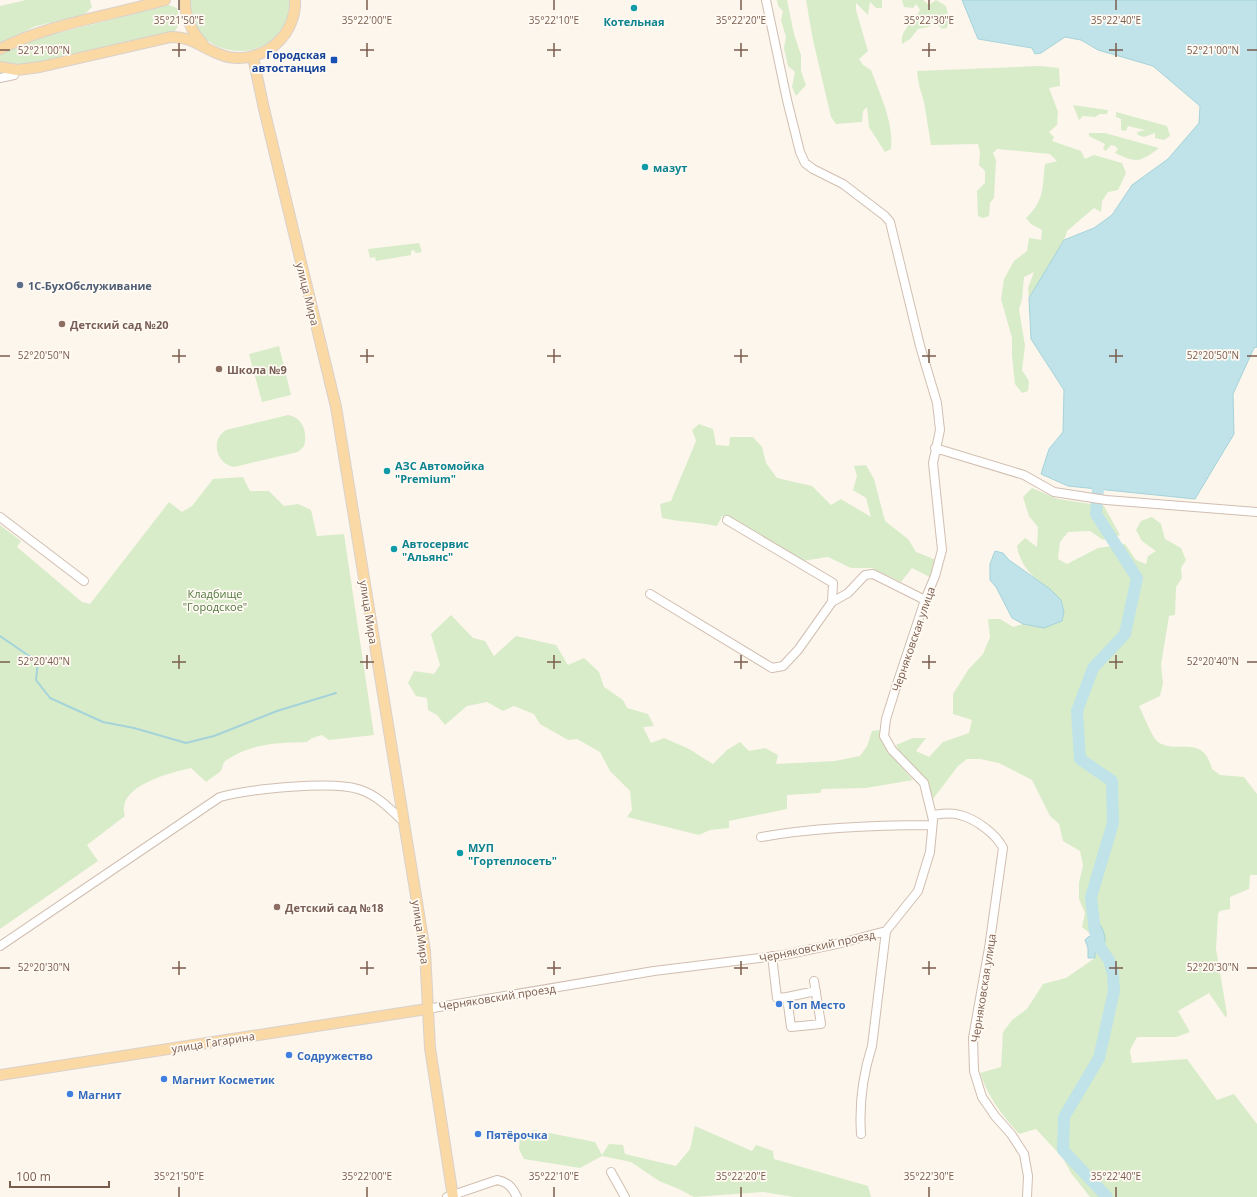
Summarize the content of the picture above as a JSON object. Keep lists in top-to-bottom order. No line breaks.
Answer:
{"streets":{"main road":["улица Мира","улица Гагарина"],"street":["Черняковская улица","Черняковский проезд"]},"crossings":[["улица Мира","Черняковский проезд"],["улица Мира","улица Гагарина"],["Черняковская улица","Черняковский проезд"],["Черняковский проезд","улица Гагарина"]],"parks":["Кладбище \"Городское\""],"places":{"other":["Котельная","мазут","1С-БухОбслуживание","Детский сад №20","Школа №9","АЗС Автомойка \"Premium\"","Автосервис \"Альянс\"","МУП \"Гортеплосеть\"","Детский сад №18","Топ Место","Содружество","Магнит Косметик","Магнит","Пятёрочка"],"transit":["Городская автостанция"]},"scale_bar":"100 m","coordinates":["35°21'50\"E","35°22'00\"E","35°22'10\"E","35°22'20\"E","35°22'30\"E","35°22'40\"E","52°21'00\"N","52°20'50\"N","52°20'40\"N","52°20'30\"N"]}
